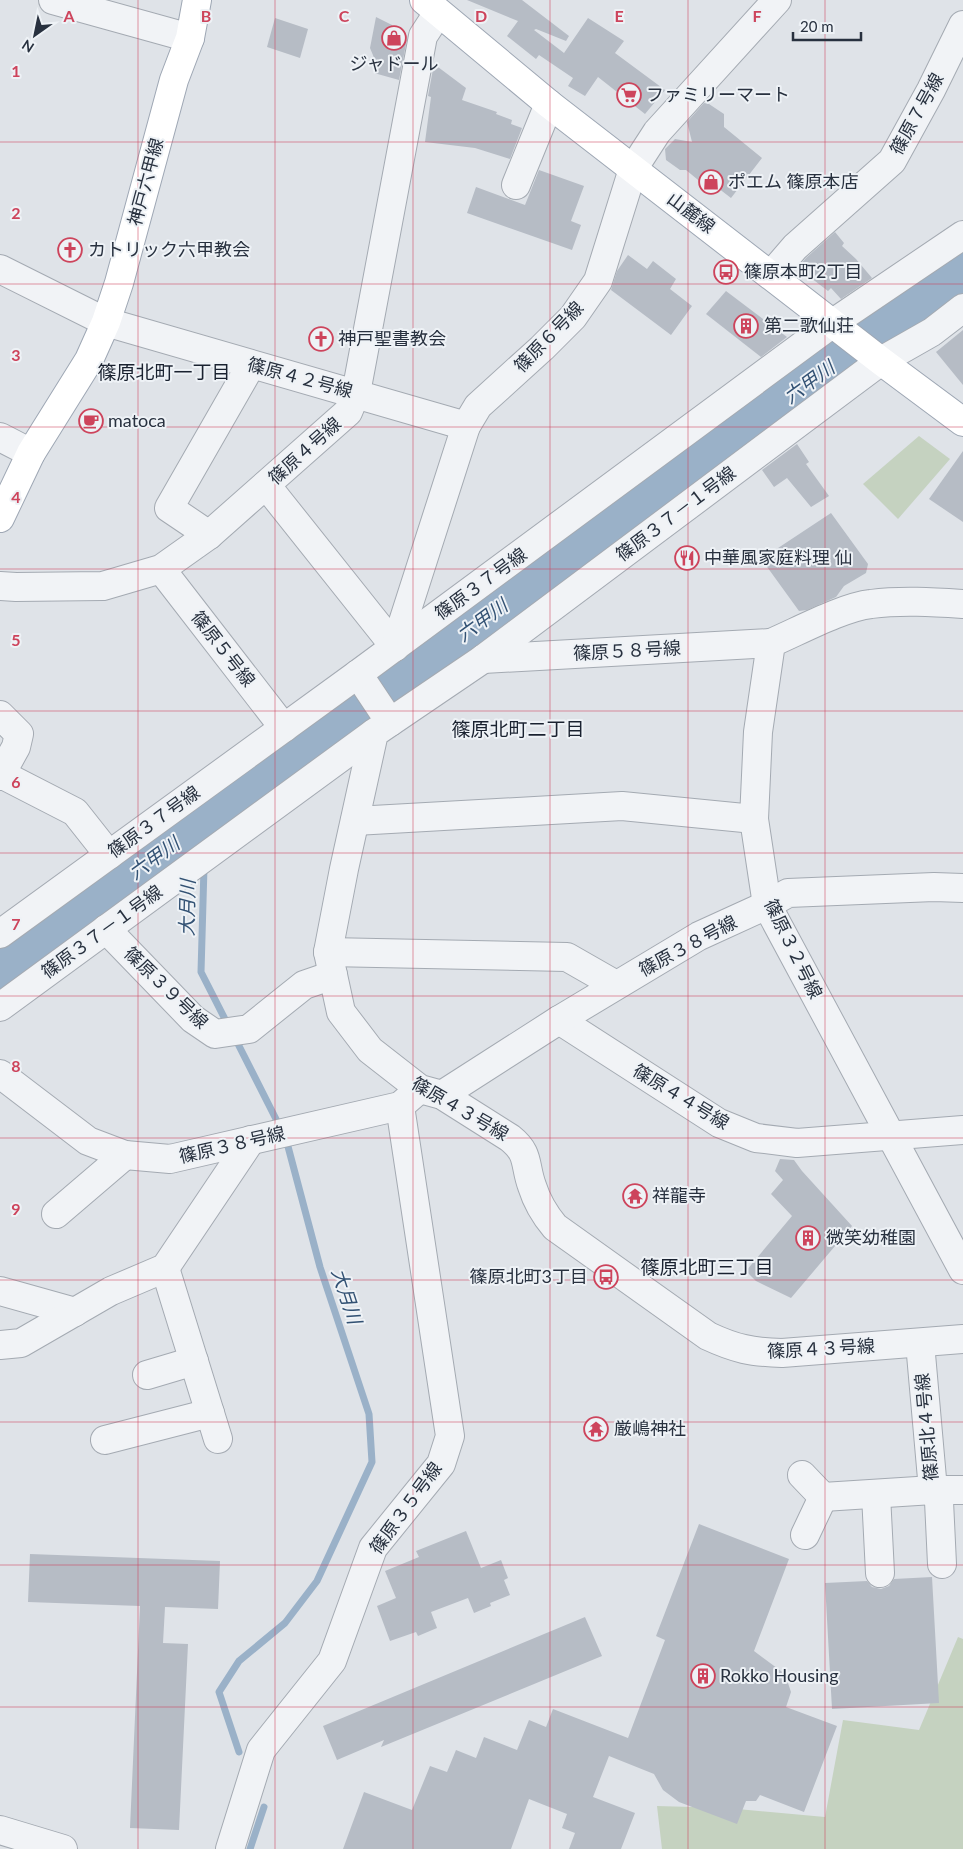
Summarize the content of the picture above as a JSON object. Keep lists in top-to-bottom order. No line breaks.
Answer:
{"streets":{"main road":["神戸六甲線","山麓線"],"street":["篠原７号線","篠原６号線","篠原４２号線","篠原４号線","篠原３７－１号線","篠原３７号線","篠原５号線","篠原５８号線","篠原３８号線","篠原３２号線","篠原３９号線","篠原４４号線","篠原４３号線","篠原北４号線","篠原３５号線"]},"crossings":[["篠原７号線","山麓線"],["神戸六甲線","篠原４２号線"],["山麓線","篠原６号線"],["山麓線","篠原４号線"],["山麓線","篠原３７－１号線"],["山麓線","篠原３７号線"],["篠原６号線","篠原４２号線"],["篠原６号線","篠原３７号線"],["篠原４２号線","篠原４号線"],["篠原４号線","篠原５号線"],["篠原３７－１号線","篠原５８号線"],["篠原３７－１号線","篠原３９号線"],["篠原３７－１号線","篠原４３号線"],["篠原３７号線","篠原５号線"],["篠原５８号線","篠原３２号線"],["篠原３８号線","篠原３２号線"],["篠原３８号線","篠原３９号線"],["篠原３８号線","篠原４４号線"],["篠原３８号線","篠原４３号線"],["篠原３８号線","篠原３５号線"],["篠原３２号線","篠原４４号線"],["篠原３９号線","篠原４３号線"],["篠原４３号線","篠原北４号線"],["篠原４３号線","篠原３５号線"]],"districts":["篠原北町一丁目","篠原北町二丁目","篠原北町三丁目"],"water":["六甲川","大月川"],"places":{"shop":["ジャドール","ポエム 篠原本店"],"supermarket":["ファミリーマート"],"church":["カトリック六甲教会","神戸聖書教会"],"bus stop":["篠原本町2丁目","篠原北町3丁目"],"building":["第二歌仙荘","微笑幼稚園","Rokko Housing"],"cafe":["matoca"],"restaurant":["中華風家庭料理 仙"],"temple":["祥龍寺","厳嶋神社"]},"scale_bar":"20 m","north":"bottom left","grid":{"columns":["A","B","C","D","E","F"],"rows":["1","2","3","4","5","6","7","8","9"]}}
